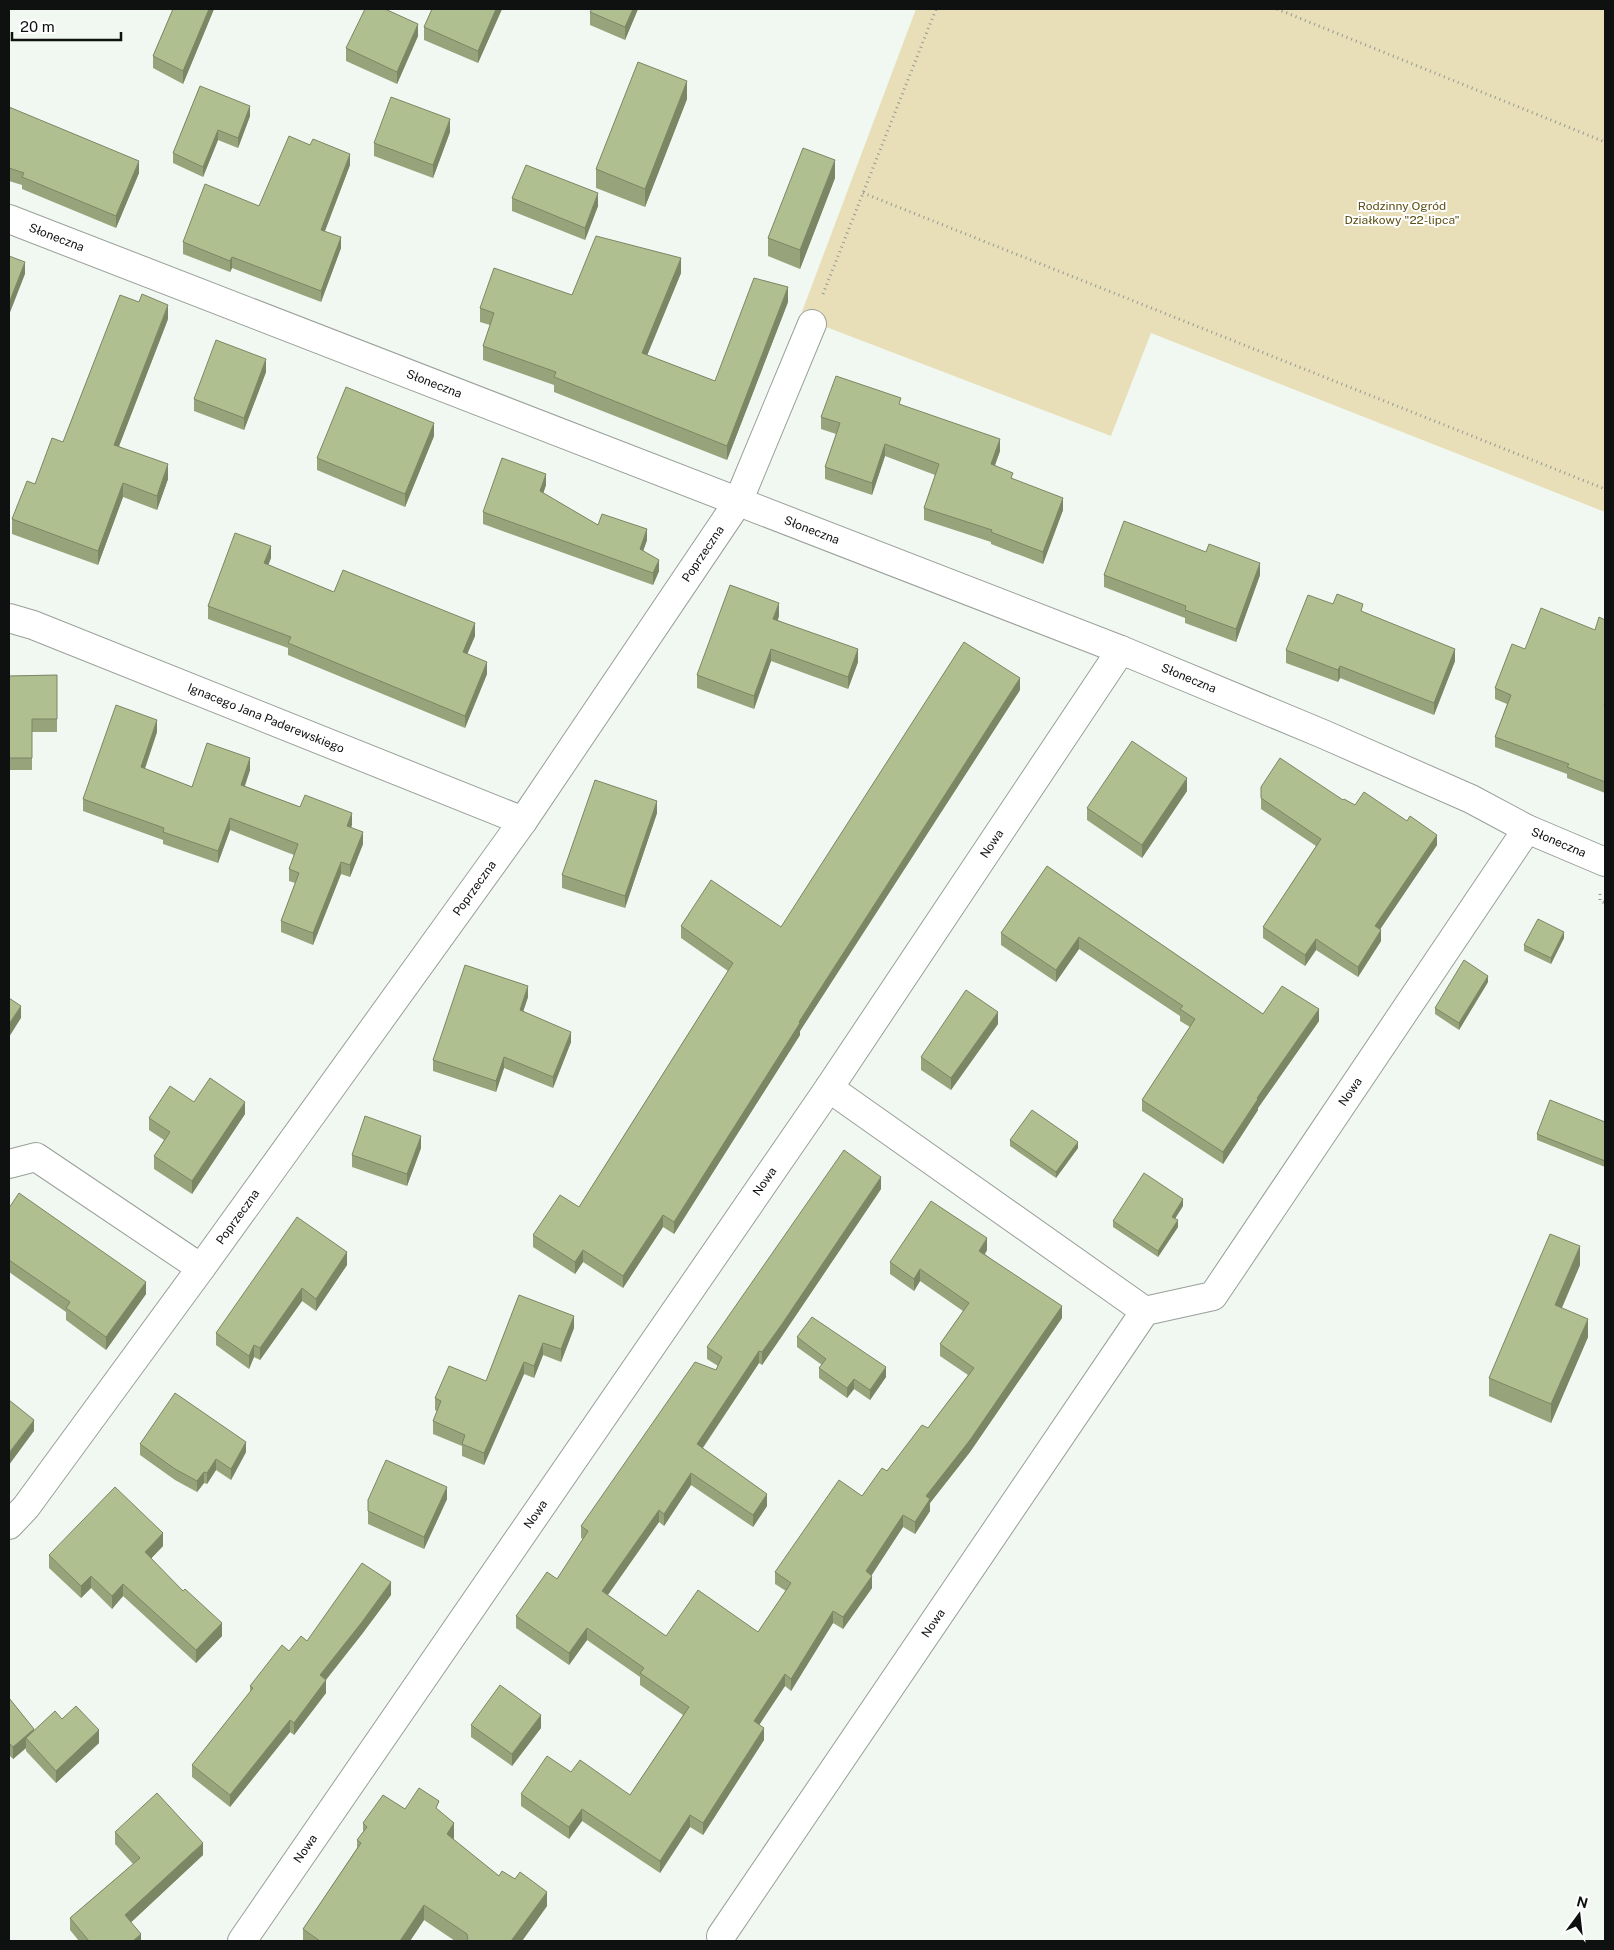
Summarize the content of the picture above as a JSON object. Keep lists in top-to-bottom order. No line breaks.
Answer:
{"streets":{"street":["Słoneczna","Poprzeczna","Ignacego Jana Paderewskiego","Nowa"]},"crossings":[["Słoneczna","Poprzeczna"],["Słoneczna","Nowa"],["Poprzeczna","Ignacego Jana Paderewskiego"]],"parks":["Rodzinny Ogród Działkowy \"22-lipca\""],"scale_bar":"20 m","north":"top"}
